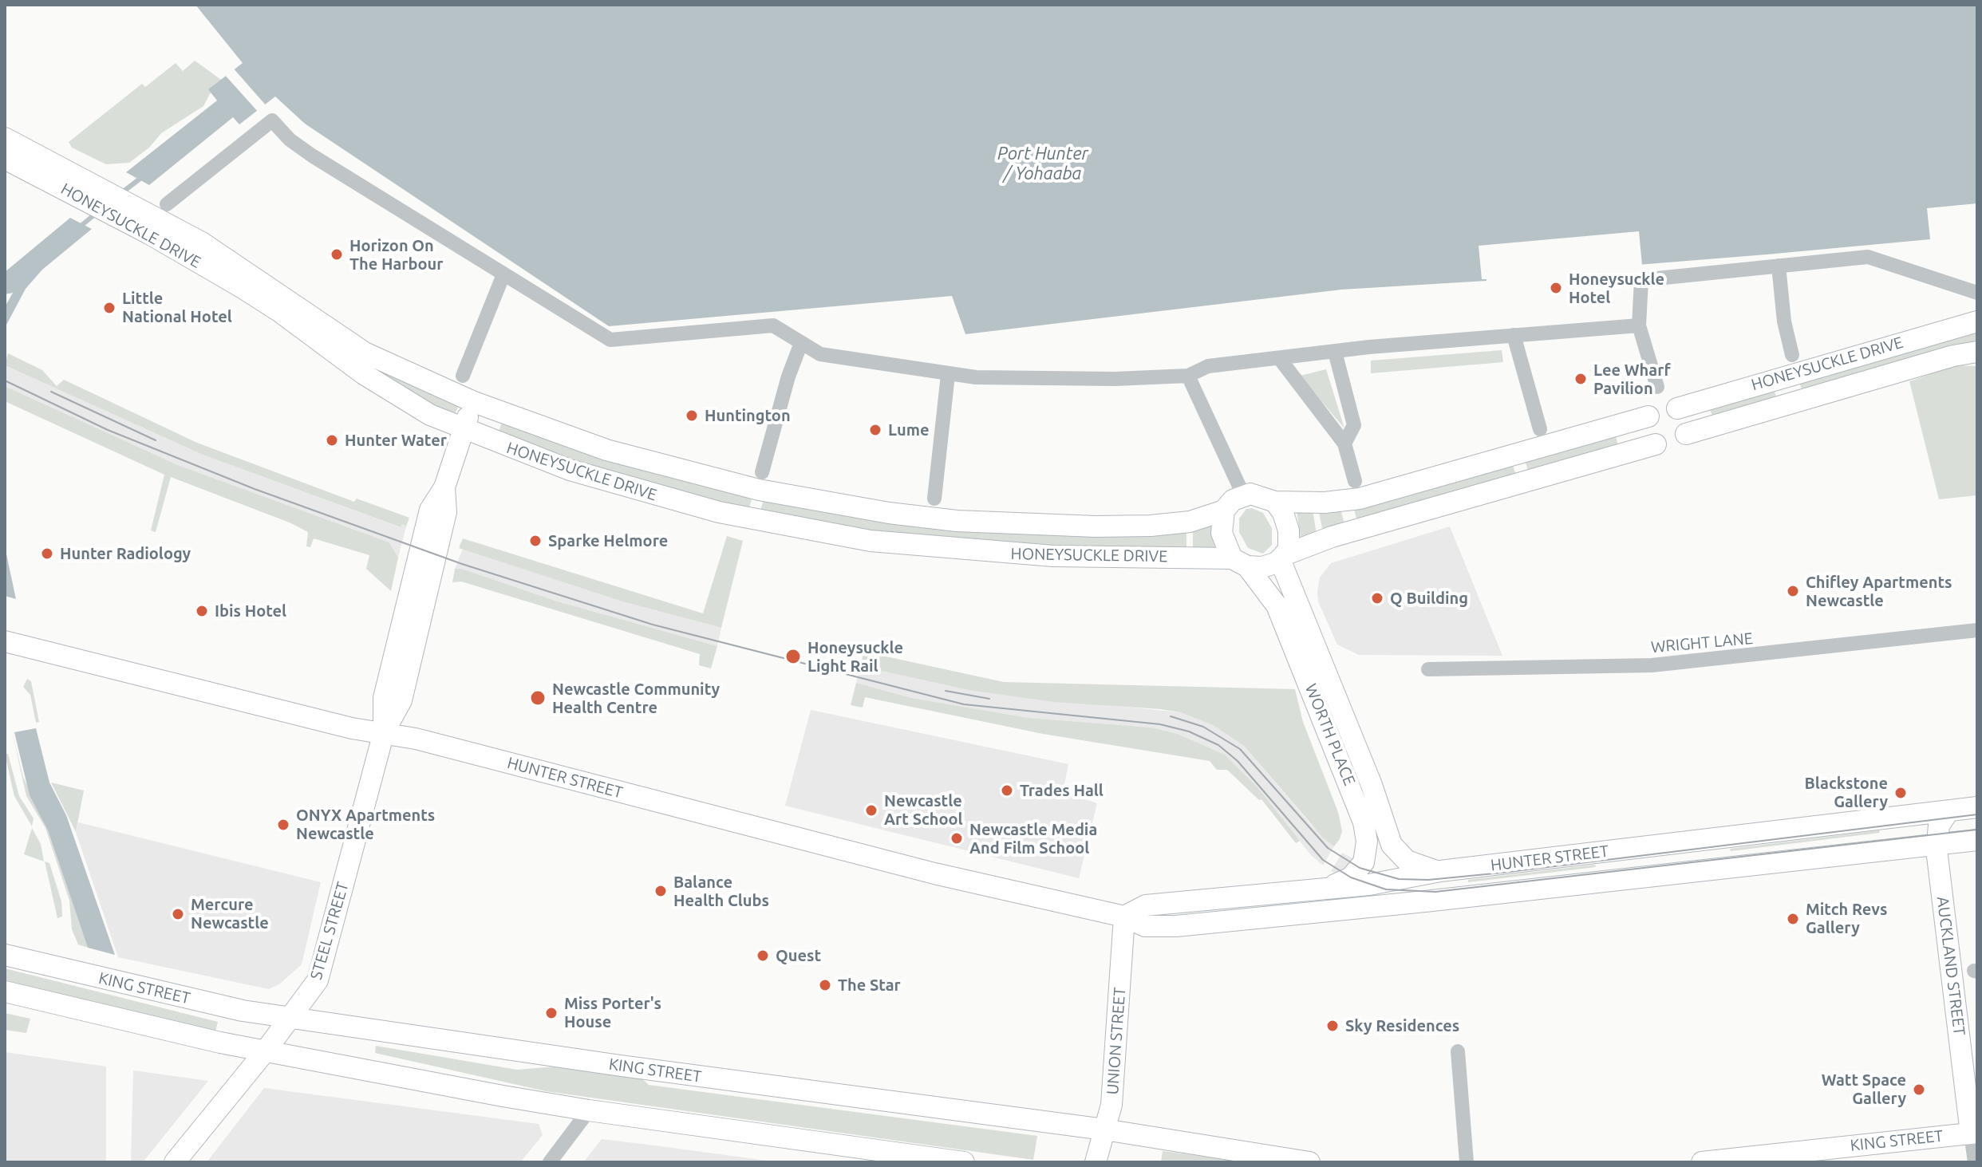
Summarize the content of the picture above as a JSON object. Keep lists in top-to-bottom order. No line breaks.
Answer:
{"streets":{"main road":["HONEYSUCKLE DRIVE","WORTH PLACE","HUNTER STREET","STEEL STREET","AUCKLAND STREET","KING STREET","UNION STREET"],"street":["WRIGHT LANE"]},"crossings":[["HONEYSUCKLE DRIVE","WORTH PLACE"],["HONEYSUCKLE DRIVE","STEEL STREET"],["WORTH PLACE","HUNTER STREET"],["HUNTER STREET","STEEL STREET"],["HUNTER STREET","AUCKLAND STREET"],["HUNTER STREET","UNION STREET"],["STEEL STREET","KING STREET"],["AUCKLAND STREET","KING STREET"],["KING STREET","UNION STREET"]],"water":["Port Hunter / Yohaaba"],"places":["Horizon On The Harbour","Honeysuckle Hotel","Little National Hotel","Lee Wharf Pavilion","Huntington","Lume","Hunter Water","Sparke Helmore","Hunter Radiology","Chifley Apartments Newcastle","Q Building","Ibis Hotel","Honeysuckle Light Rail","Newcastle Community Health Centre","Trades Hall","Blackstone Gallery","Newcastle Art School","ONYX Apartments Newcastle","Newcastle Media And Film School","Balance Health Clubs","Mercure Newcastle","Mitch Revs Gallery","Quest","The Star","Miss Porter's House","Sky Residences","Watt Space Gallery"]}
